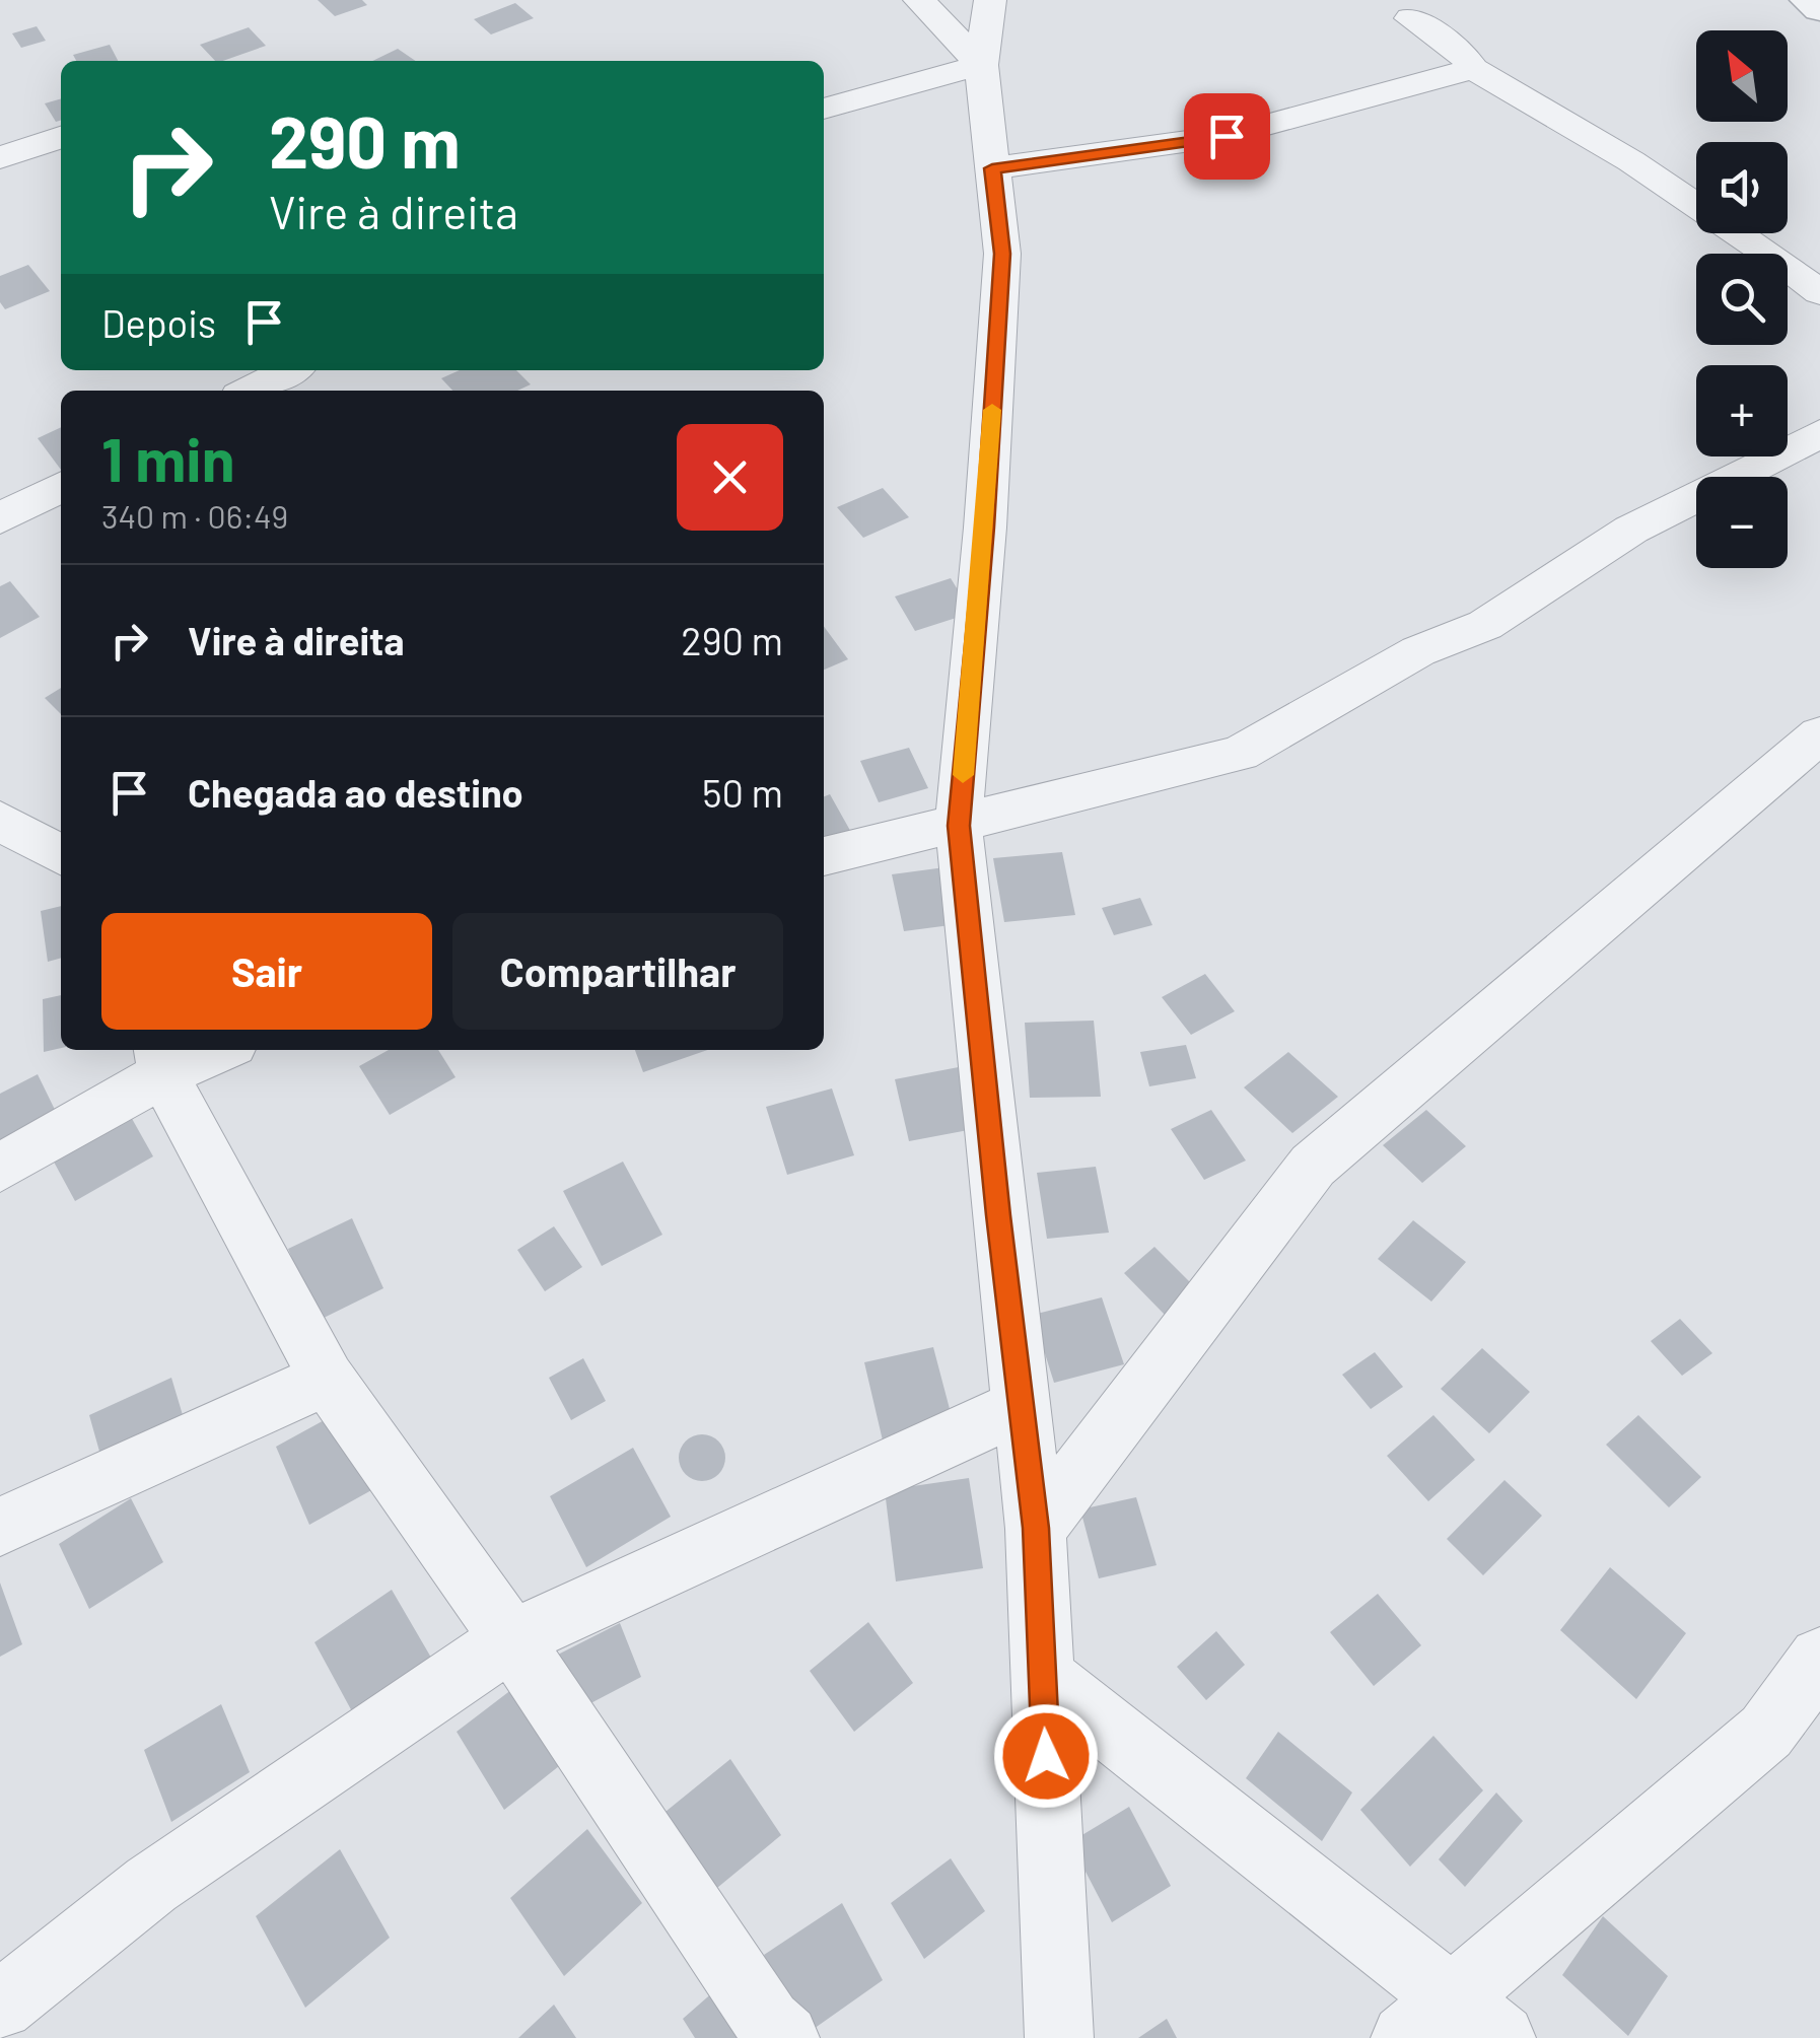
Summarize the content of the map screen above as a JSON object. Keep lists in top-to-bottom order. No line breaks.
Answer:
{"north":"top left","page":{"map_buttons":["+","−"],"turn":["290 m","Vire à direita"],"then":"Depois","heading":["1 min","340 m · 06:49"],"list":[{"name":"Vire à direita","value":"290 m"},{"name":"Chegada ao destino","value":"50 m"}],"buttons":["Sair","Compartilhar"]}}
